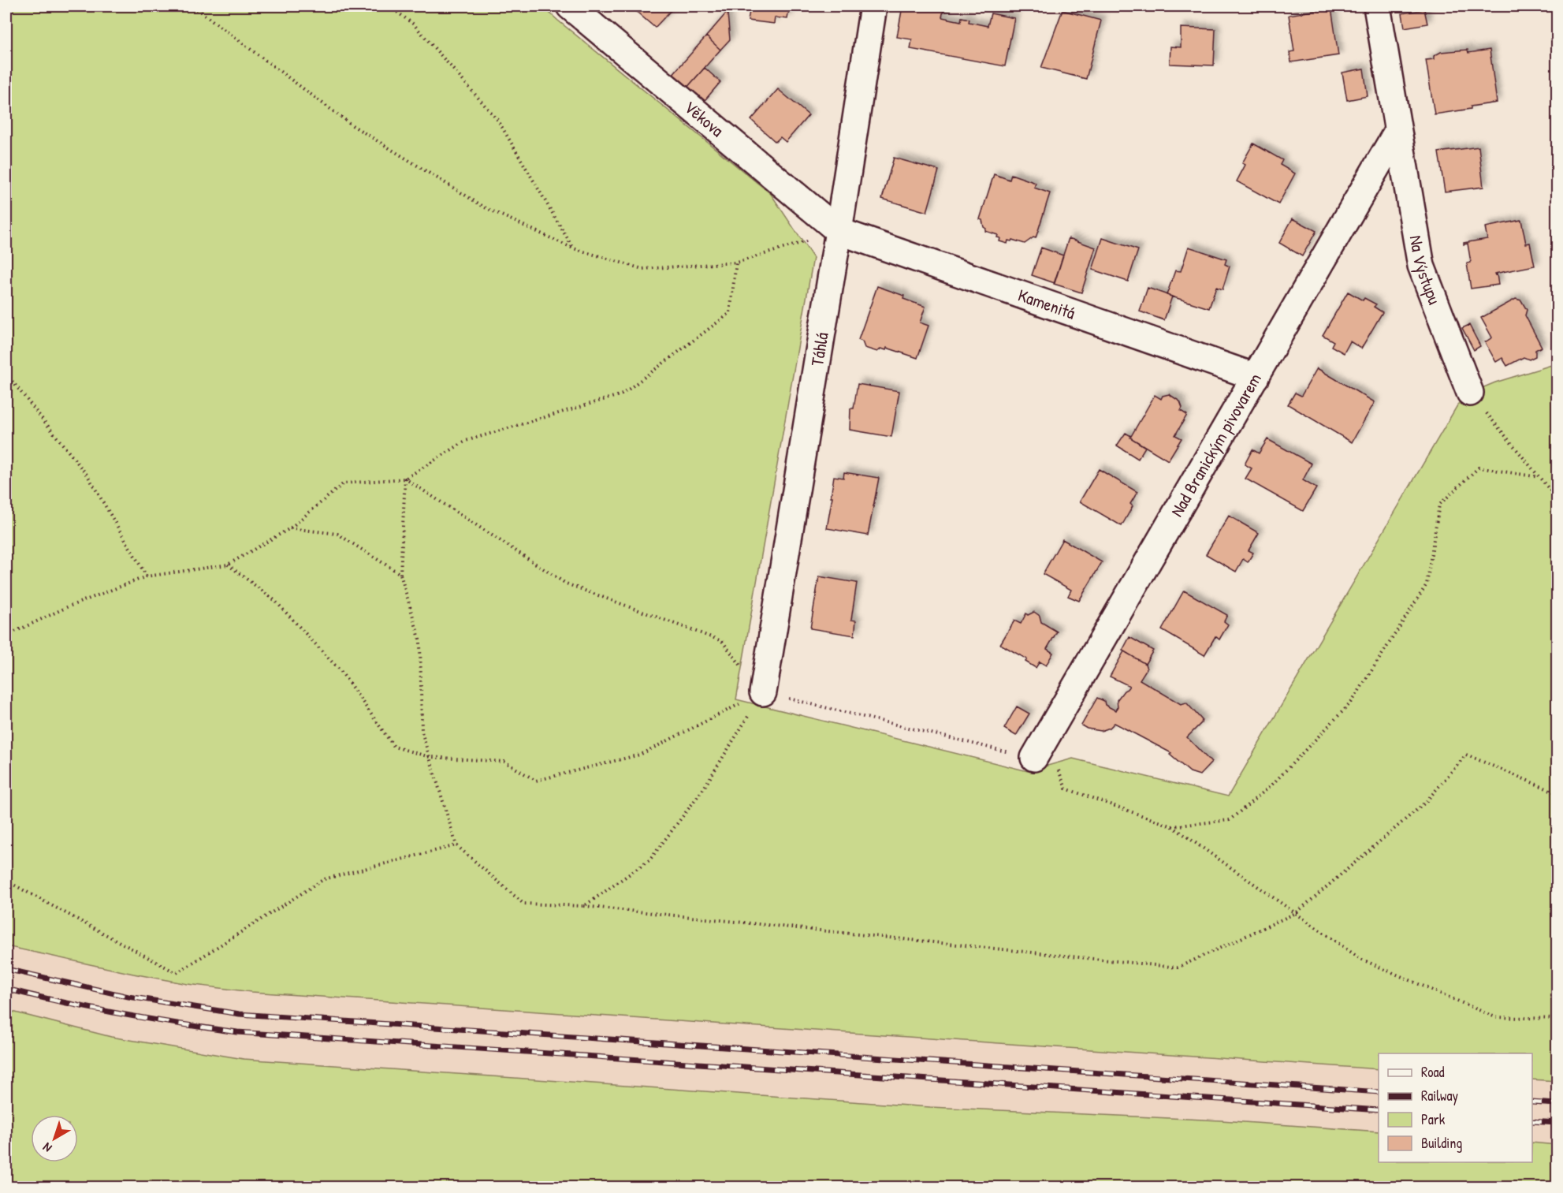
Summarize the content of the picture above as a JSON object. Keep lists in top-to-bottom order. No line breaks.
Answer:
{"streets":{"street":["Věkova","Na Výstupu","Kamenitá","Táhlá","Nad Branickým pivovarem"]},"crossings":[["Věkova","Kamenitá"],["Věkova","Táhlá"],["Na Výstupu","Nad Branickým pivovarem"],["Kamenitá","Táhlá"],["Kamenitá","Nad Branickým pivovarem"]],"legend":["Road","Railway","Park","Building"],"north":"bottom left"}
